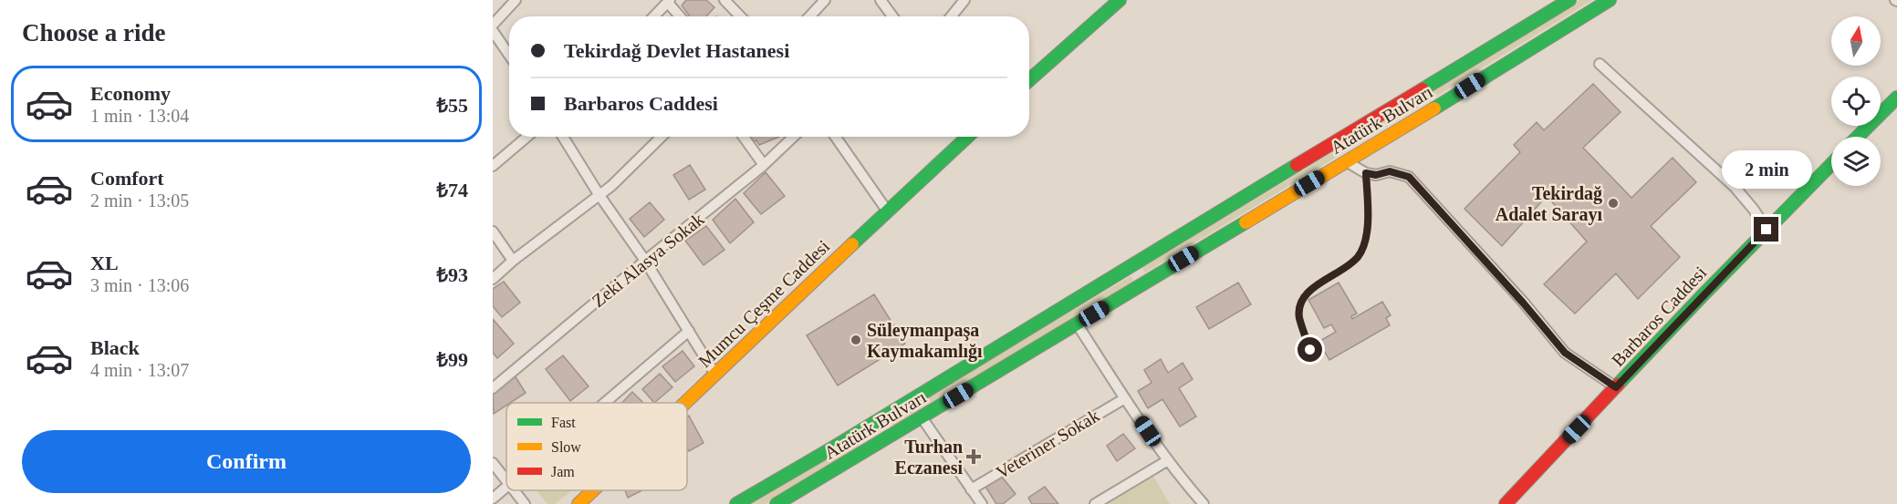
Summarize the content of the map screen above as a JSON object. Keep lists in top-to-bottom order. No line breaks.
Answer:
{"streets":{"main road":["Atatürk Bulvarı","Mumcu Çeşme Caddesi","Barbaros Caddesi"],"street":["Zeki Alasya Sokak","Veteriner Sokak"]},"places":{"other":["Tekirdağ Adalet Sarayı","Süleymanpaşa Kaymakamlığı"],"health":["Turhan Eczanesi"]},"legend":["Fast","Slow","Jam"],"north":"top","page":{"heading":"Choose a ride","banner":["Tekirdağ Devlet Hastanesi","Barbaros Caddesi"],"list":[{"name":"Economy","note":"1 min · 13:04","value":"₺55"},{"name":"Comfort","note":"2 min · 13:05","value":"₺74"},{"name":"XL","note":"3 min · 13:06","value":"₺93"},{"name":"Black","note":"4 min · 13:07","value":"₺99"}],"bubble":"2 min","buttons":"Confirm"}}
